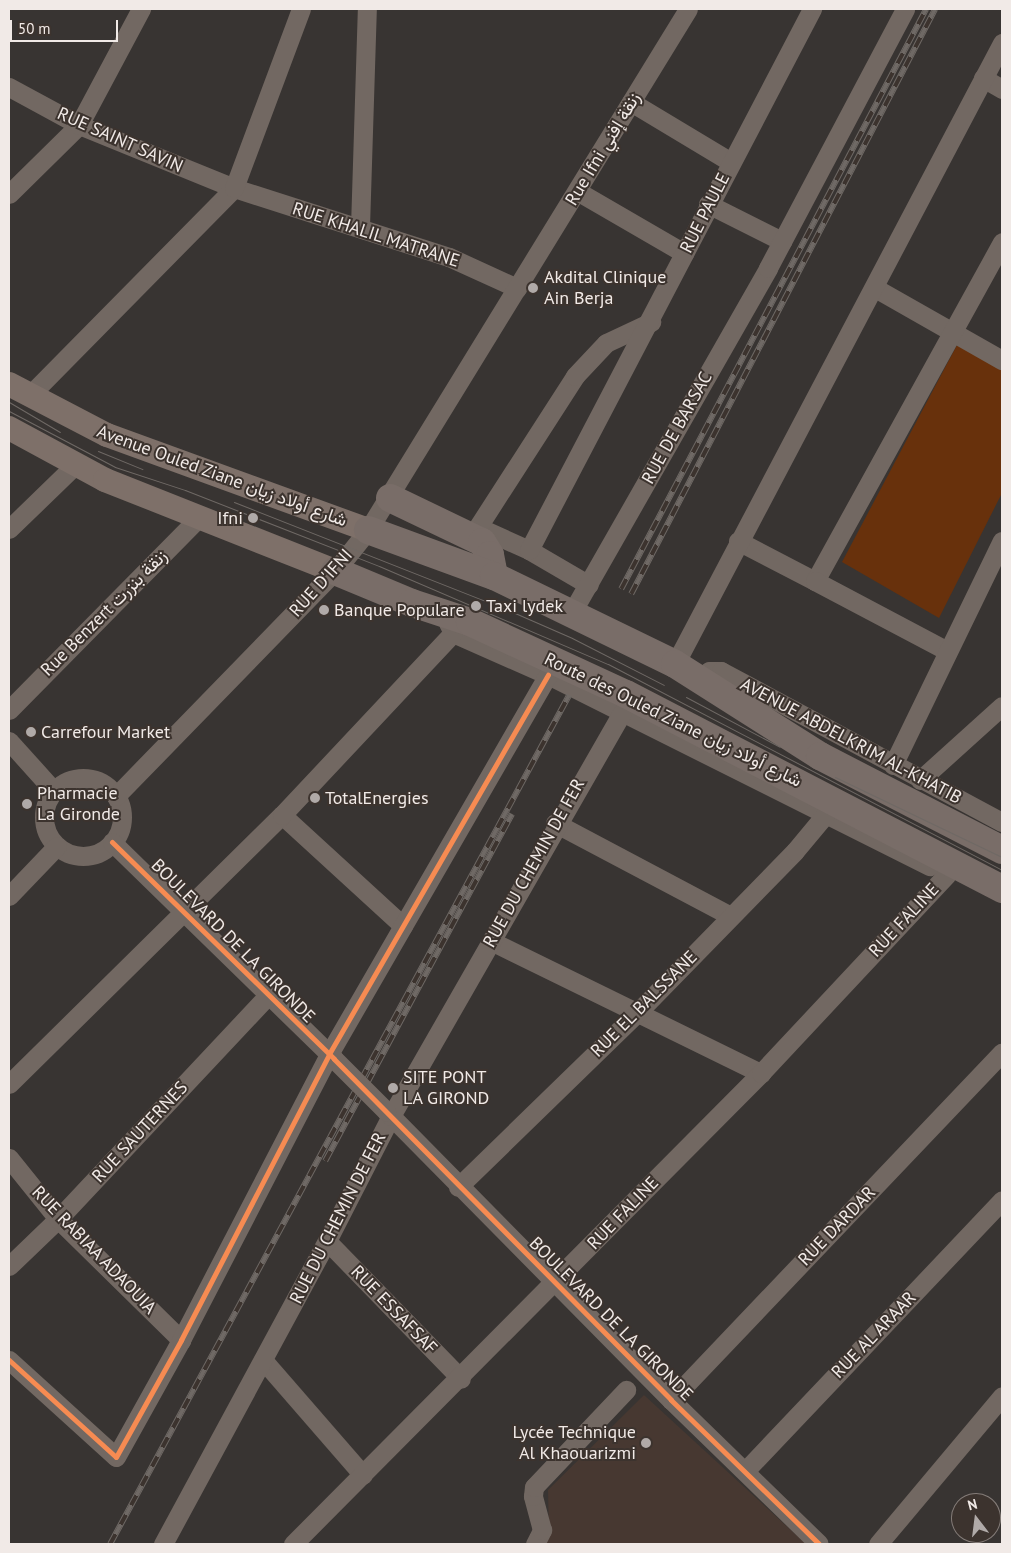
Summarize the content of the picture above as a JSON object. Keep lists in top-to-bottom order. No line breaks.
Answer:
{"streets":{"highway":["Avenue Ouled Ziane شارع أولاد زيان","Route des Ouled Ziane شارع أولاد زيان"],"street":["RUE SAINT SAVIN","Rue Ifni زنقة إفني","RUE PAULE","RUE KHALIL MATRANE","RUE DE BARSAC","RUE D'IFNI","Rue Benzert زنقة بنزرت","AVENUE ABDELKRIM AL-KHATIB","RUE DU CHEMIN DE FER","RUE FALINE","BOULEVARD DE LA GIRONDE","RUE EL BALSSANE","RUE SAUTERNES","RUE DARDAR","RUE RABIAA ADAOUIA","RUE ESSAFSAF","RUE AL ARAAR"]},"crossings":[["RUE SAINT SAVIN","RUE KHALIL MATRANE"],["Rue Ifni زنقة إفني","RUE KHALIL MATRANE"],["Rue Ifni زنقة إفني","RUE D'IFNI"],["RUE KHALIL MATRANE","RUE D'IFNI"],["RUE DE BARSAC","Route des Ouled Ziane شارع أولاد زيان"],["Avenue Ouled Ziane شارع أولاد زيان","RUE D'IFNI"],["Avenue Ouled Ziane شارع أولاد زيان","Route des Ouled Ziane شارع أولاد زيان"],["RUE D'IFNI","Route des Ouled Ziane شارع أولاد زيان"],["RUE D'IFNI","BOULEVARD DE LA GIRONDE"],["Route des Ouled Ziane شارع أولاد زيان","AVENUE ABDELKRIM AL-KHATIB"],["RUE DU CHEMIN DE FER","BOULEVARD DE LA GIRONDE"],["RUE DU CHEMIN DE FER","RUE ESSAFSAF"],["RUE FALINE","BOULEVARD DE LA GIRONDE"],["RUE FALINE","RUE ESSAFSAF"],["BOULEVARD DE LA GIRONDE","RUE EL BALSSANE"],["BOULEVARD DE LA GIRONDE","RUE SAUTERNES"],["BOULEVARD DE LA GIRONDE","RUE DARDAR"],["BOULEVARD DE LA GIRONDE","RUE AL ARAAR"],["RUE SAUTERNES","RUE RABIAA ADAOUIA"]],"places":["Akdital Clinique Ain Berja","Ifni","Taxi lydek","Banque Populare","Carrefour Market","TotalEnergies","Pharmacie La Gironde","SITE PONT LA GIROND","Lycée Technique Al Khaouarizmi"],"scale_bar":"50 m","north":"top"}
